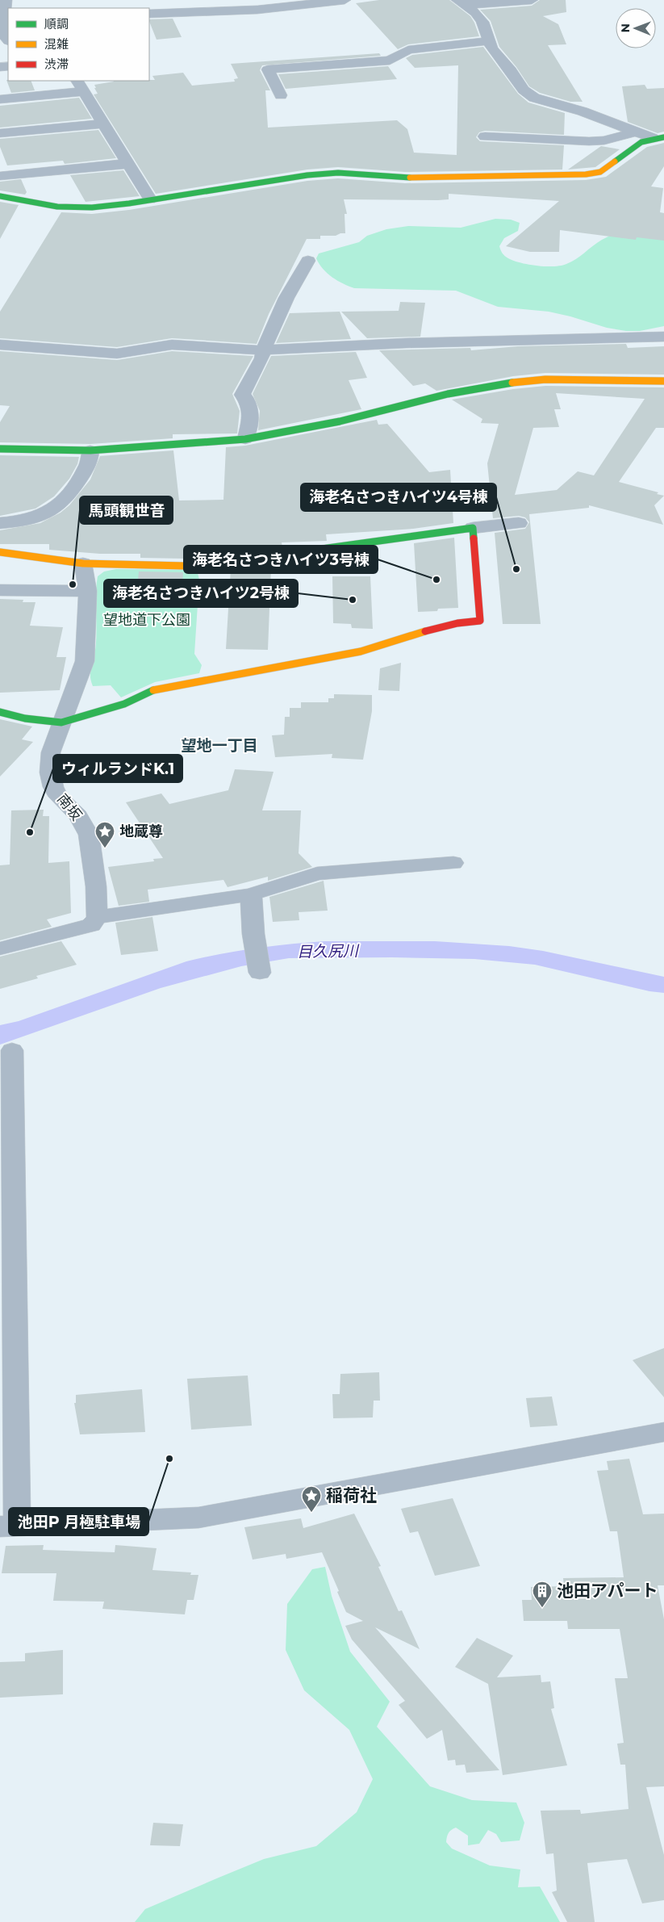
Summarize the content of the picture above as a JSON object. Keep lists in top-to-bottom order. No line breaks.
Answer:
{"streets":{"street":["南坂"]},"districts":["望地一丁目"],"water":["目久尻川"],"parks":["望地道下公園"],"places":{"other":["海老名さつきハイツ4号棟","海老名さつきハイツ3号棟","馬頭観世音","海老名さつきハイツ2号棟","ウィルランドK.1","池田P 月極駐車場"],"place":["地蔵尊","稲荷社"],"building":["池田アパート"]},"legend":["順調","混雑","渋滞"],"north":"left"}
